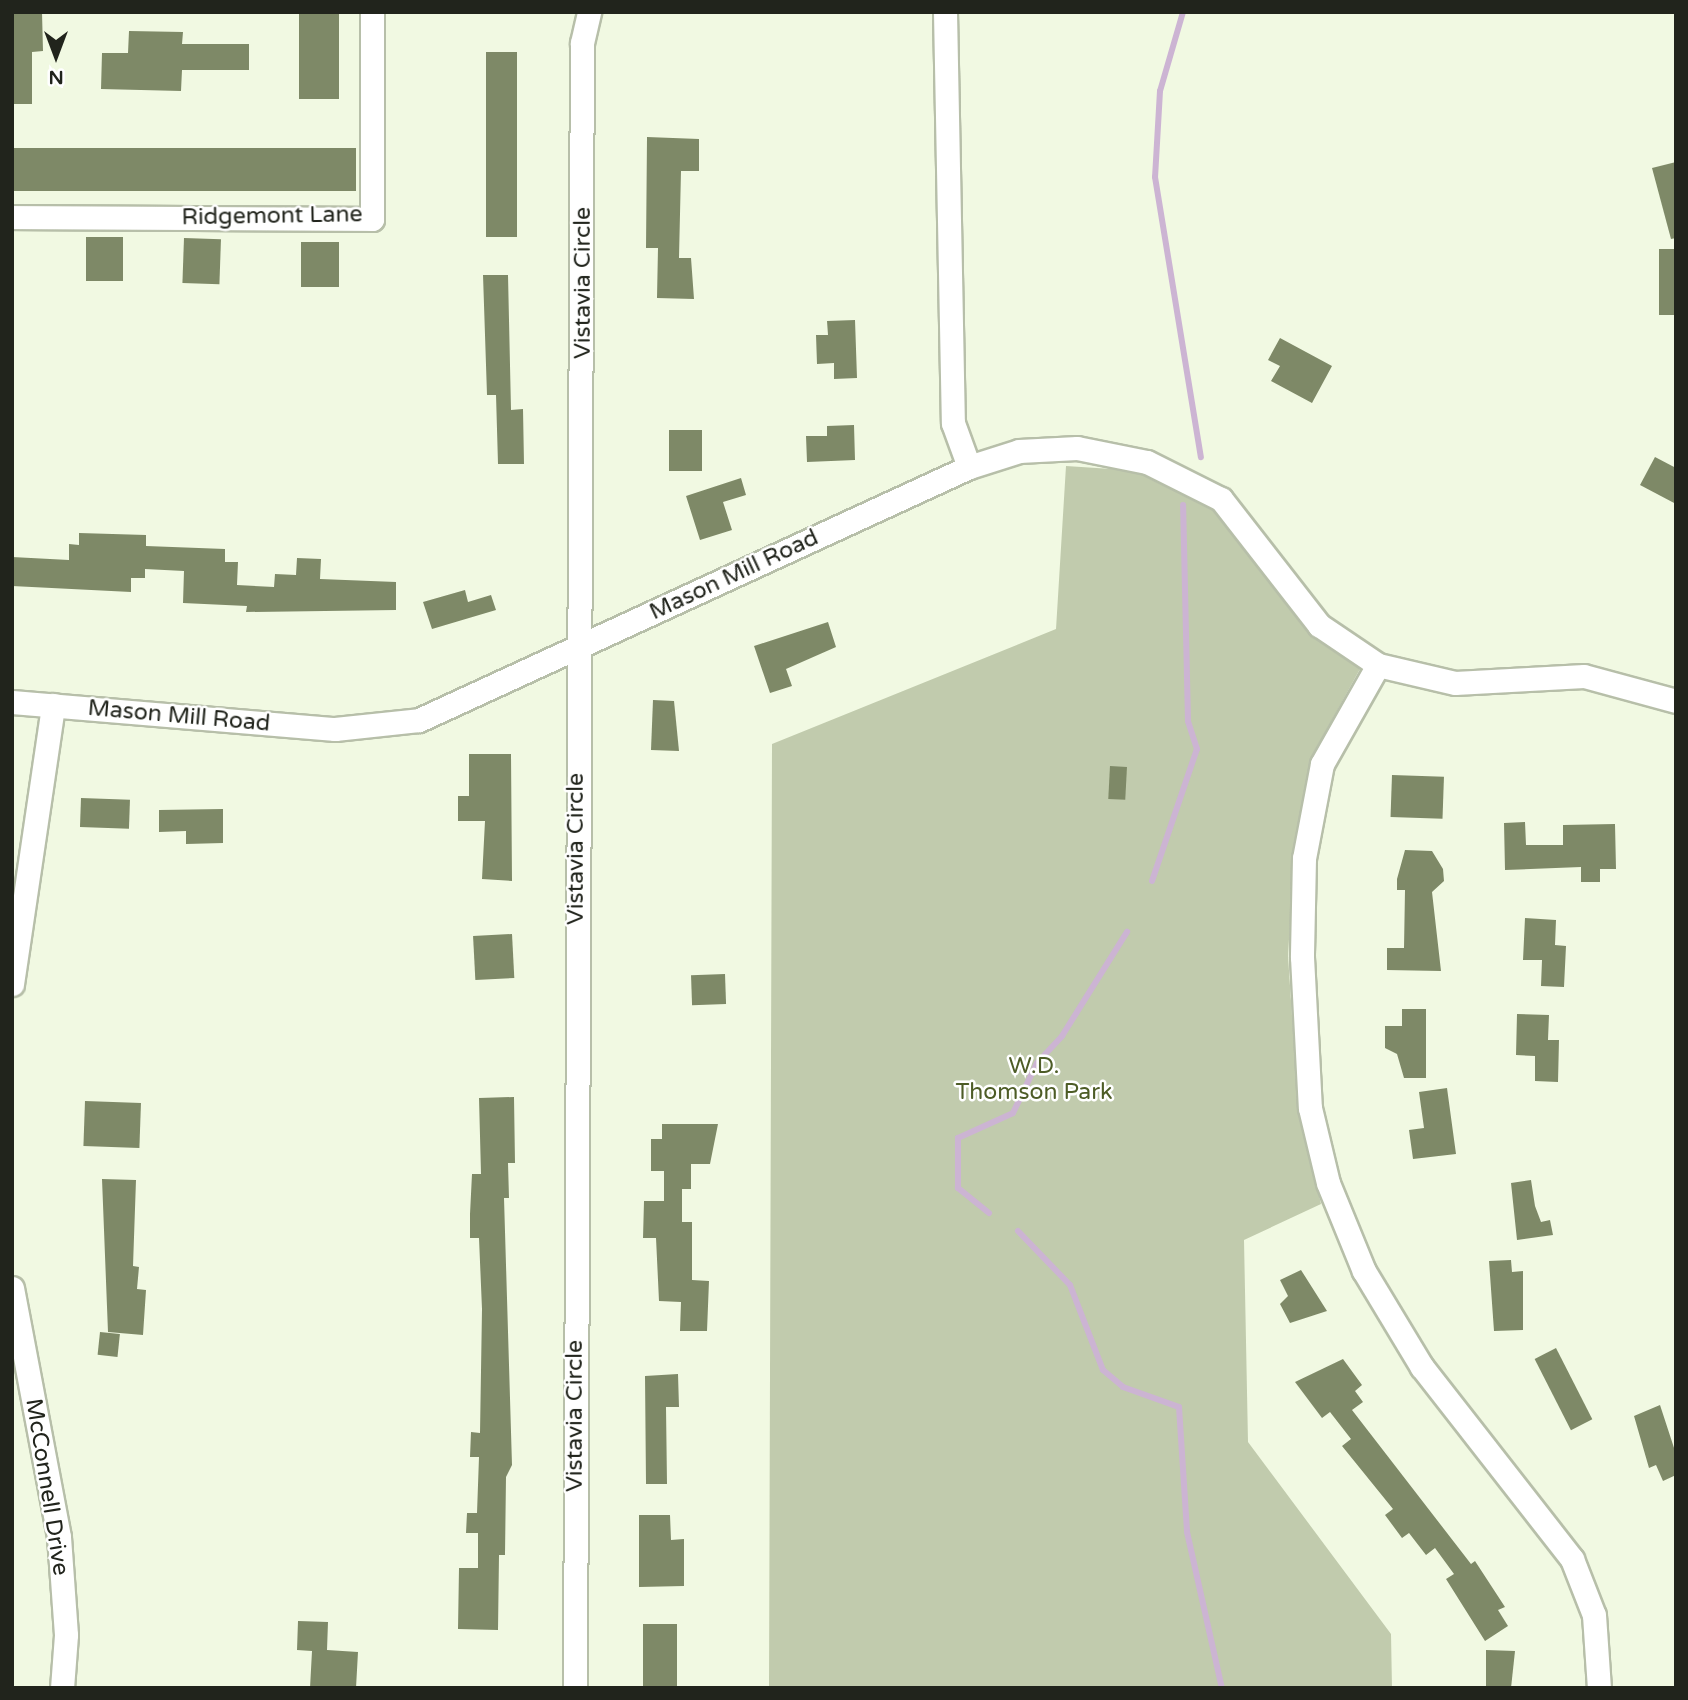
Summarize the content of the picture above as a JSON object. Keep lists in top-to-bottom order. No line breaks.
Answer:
{"streets":{"street":["Ridgemont Lane","Vistavia Circle","Mason Mill Road","McConnell Drive"]},"crossings":[["Vistavia Circle","Mason Mill Road"]],"parks":["W.D. Thomson Park"],"north":"bottom"}
